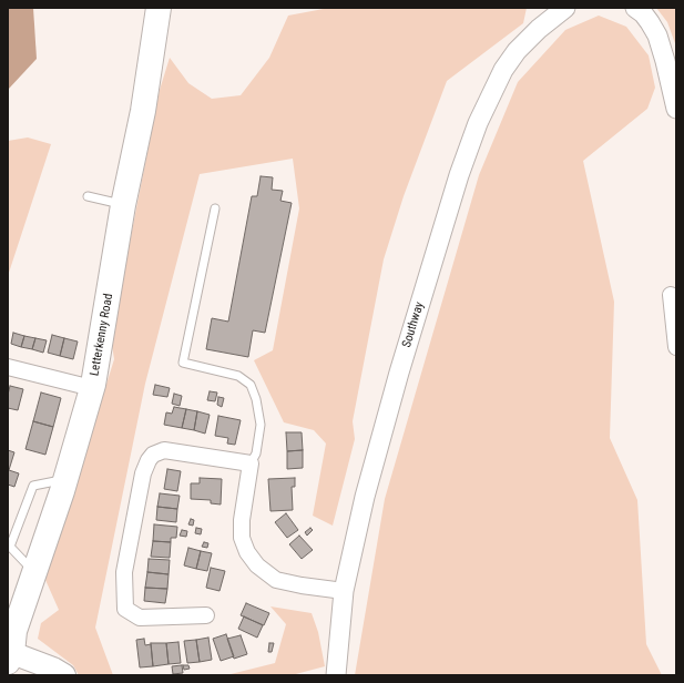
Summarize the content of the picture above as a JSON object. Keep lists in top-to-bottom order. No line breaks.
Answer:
{"streets":{"main road":["Letterkenny Road"],"street":["Southway"]}}
